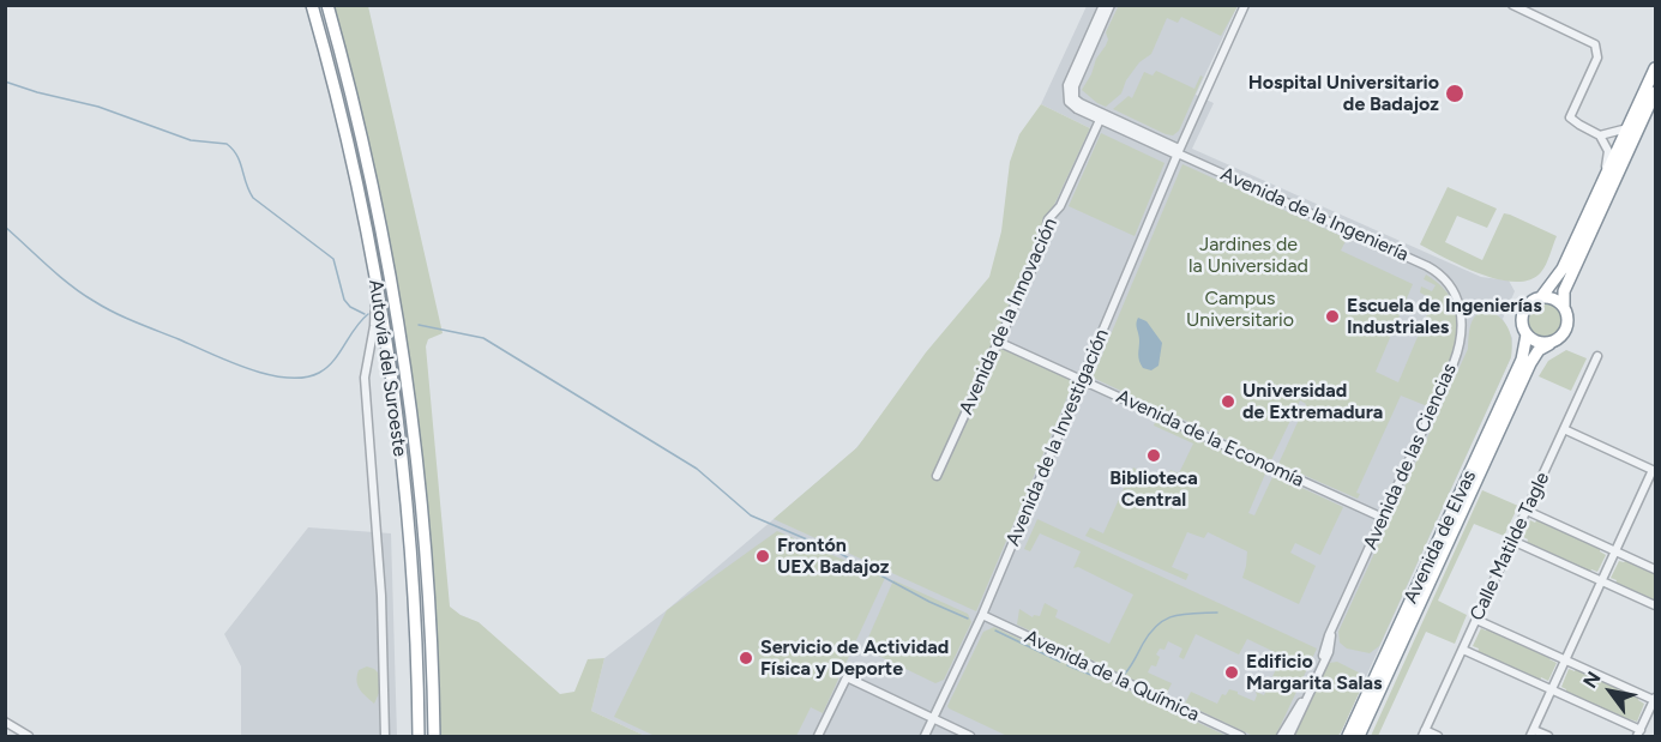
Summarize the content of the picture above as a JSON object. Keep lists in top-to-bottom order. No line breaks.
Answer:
{"streets":{"highway":["Autovía del Suroeste","Avenida de Elvas"],"street":["Avenida de la Ingeniería","Avenida de la Innovación","Avenida de la Investigación","Avenida de la Economía","Avenida de las Ciencias","Calle Matilde Tagle","Avenida de la Química"]},"crossings":[["Avenida de la Ingeniería","Avenida de la Investigación"],["Avenida de la Ingeniería","Avenida de las Ciencias"],["Avenida de la Innovación","Avenida de la Economía"],["Avenida de la Investigación","Avenida de la Economía"],["Avenida de la Investigación","Avenida de la Química"],["Avenida de la Economía","Avenida de las Ciencias"]],"parks":["Jardines de la Universidad","Campus Universitario"],"places":["Hospital Universitario de Badajoz","Escuela de Ingenierías Industriales","Universidad de Extremadura","Biblioteca Central","Frontón UEX Badajoz","Servicio de Actividad Física y Deporte","Edificio Margarita Salas"],"north":"top left"}
